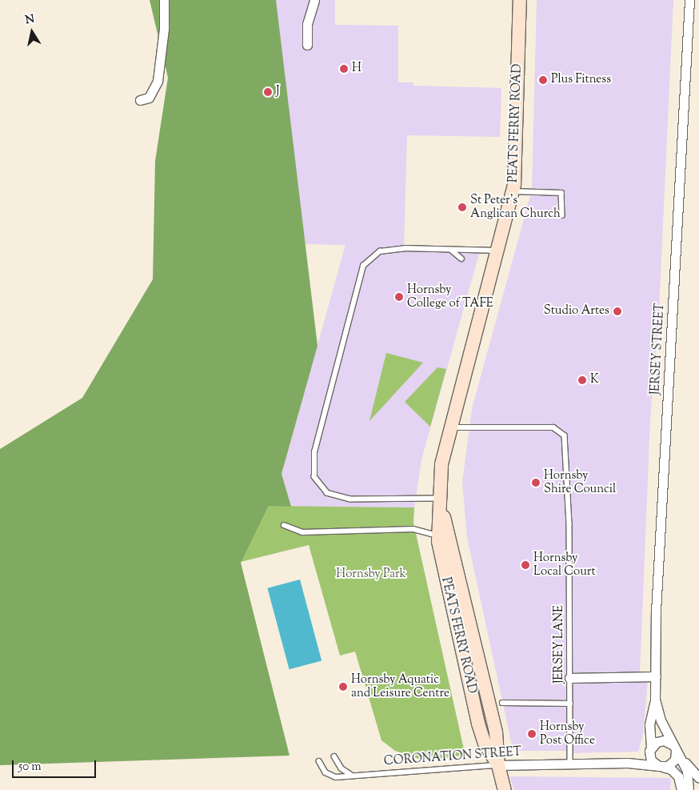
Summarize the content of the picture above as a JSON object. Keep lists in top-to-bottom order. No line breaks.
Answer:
{"streets":{"main road":["PEATS FERRY ROAD"],"street":["JERSEY STREET","CORONATION STREET"],"lane":["JERSEY LANE"]},"crossings":[["PEATS FERRY ROAD","JERSEY LANE"],["PEATS FERRY ROAD","CORONATION STREET"],["JERSEY STREET","CORONATION STREET"],["JERSEY LANE","CORONATION STREET"]],"parks":["Hornsby Park"],"places":["H","Plus Fitness","J","St Peter's Anglican Church","Hornsby College of TAFE","Studio Artes","K","Hornsby Shire Council","Hornsby Local Court","Hornsby Aquatic and Leisure Centre","Hornsby Post Office"],"scale_bar":"50 m","north":"top"}
